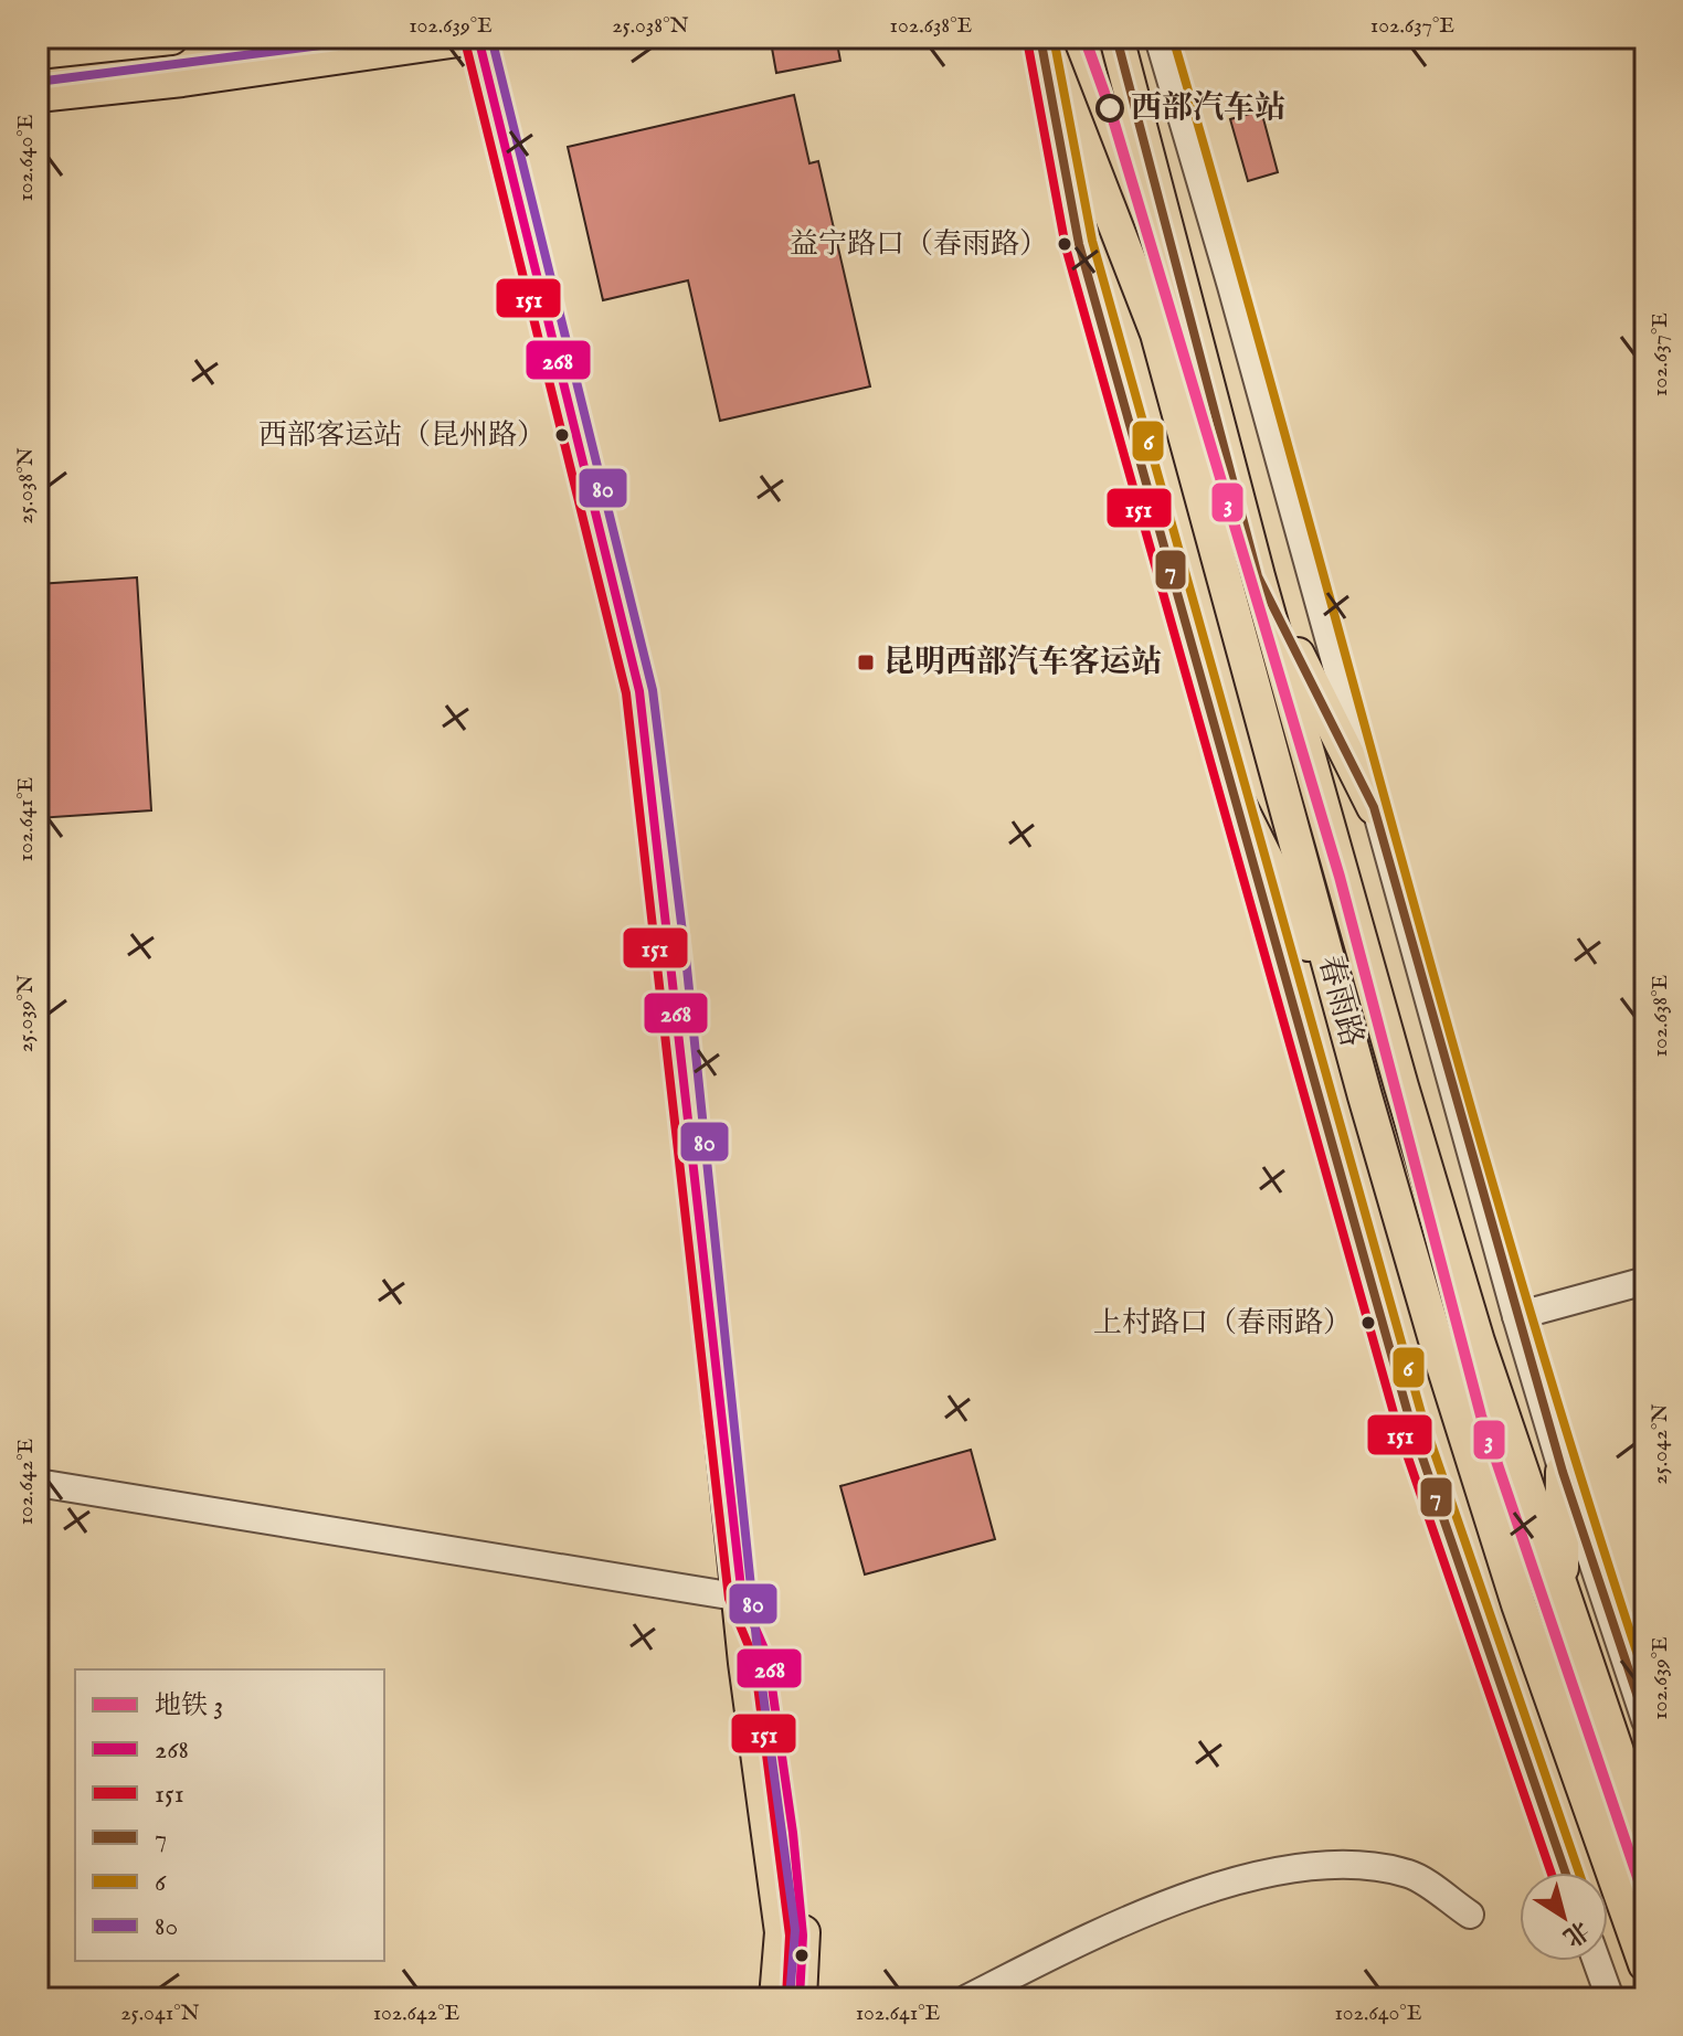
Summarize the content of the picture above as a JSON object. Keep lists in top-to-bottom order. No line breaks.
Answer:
{"streets":{"main road":["春雨路"]},"places":{"other":["西部汽车站","益宁路口（春雨路）","西部客运站（昆州路）","上村路口（春雨路）"],"transit":["昆明西部汽车客运站"]},"lines":["metro line 3","transit line 268","transit line 7","transit line 6","transit line 80","transit line 151"],"legend":["地铁 3","268","151","7","6","80"],"north":"bottom right","coordinates":["102.639°E","25.038°N","102.638°E","102.637°E","102.640°E","102.641°E","25.039°N","25.042°N","102.642°E","25.041°N"]}
